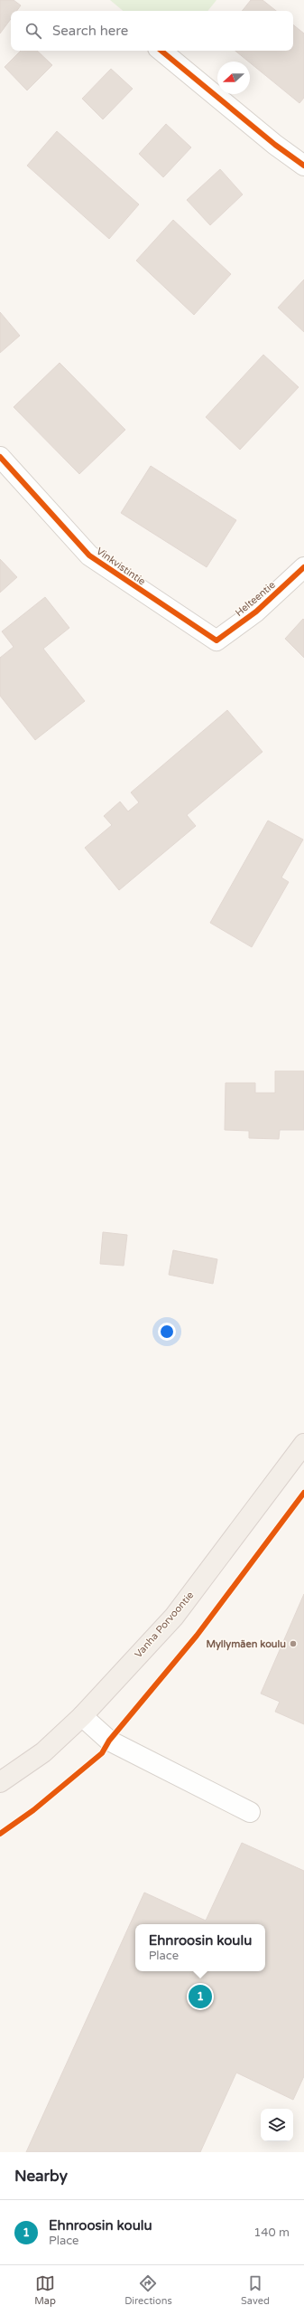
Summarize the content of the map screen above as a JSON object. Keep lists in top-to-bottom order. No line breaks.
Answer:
{"streets":{"main road":["Vanha Porvoontie"],"street":["Vinkvistintie","Helteentie"]},"crossings":[["Vinkvistintie","Helteentie"]],"places":["Myllymäen koulu"],"north":"left","page":{"search":"Search here","popup":["Ehnroosin koulu","Place"],"pins":"1","heading":"Nearby","list":[{"mark":"1","name":"Ehnroosin koulu","note":"Place","value":"140 m"}],"nav":["Map","Directions","Saved"]}}
